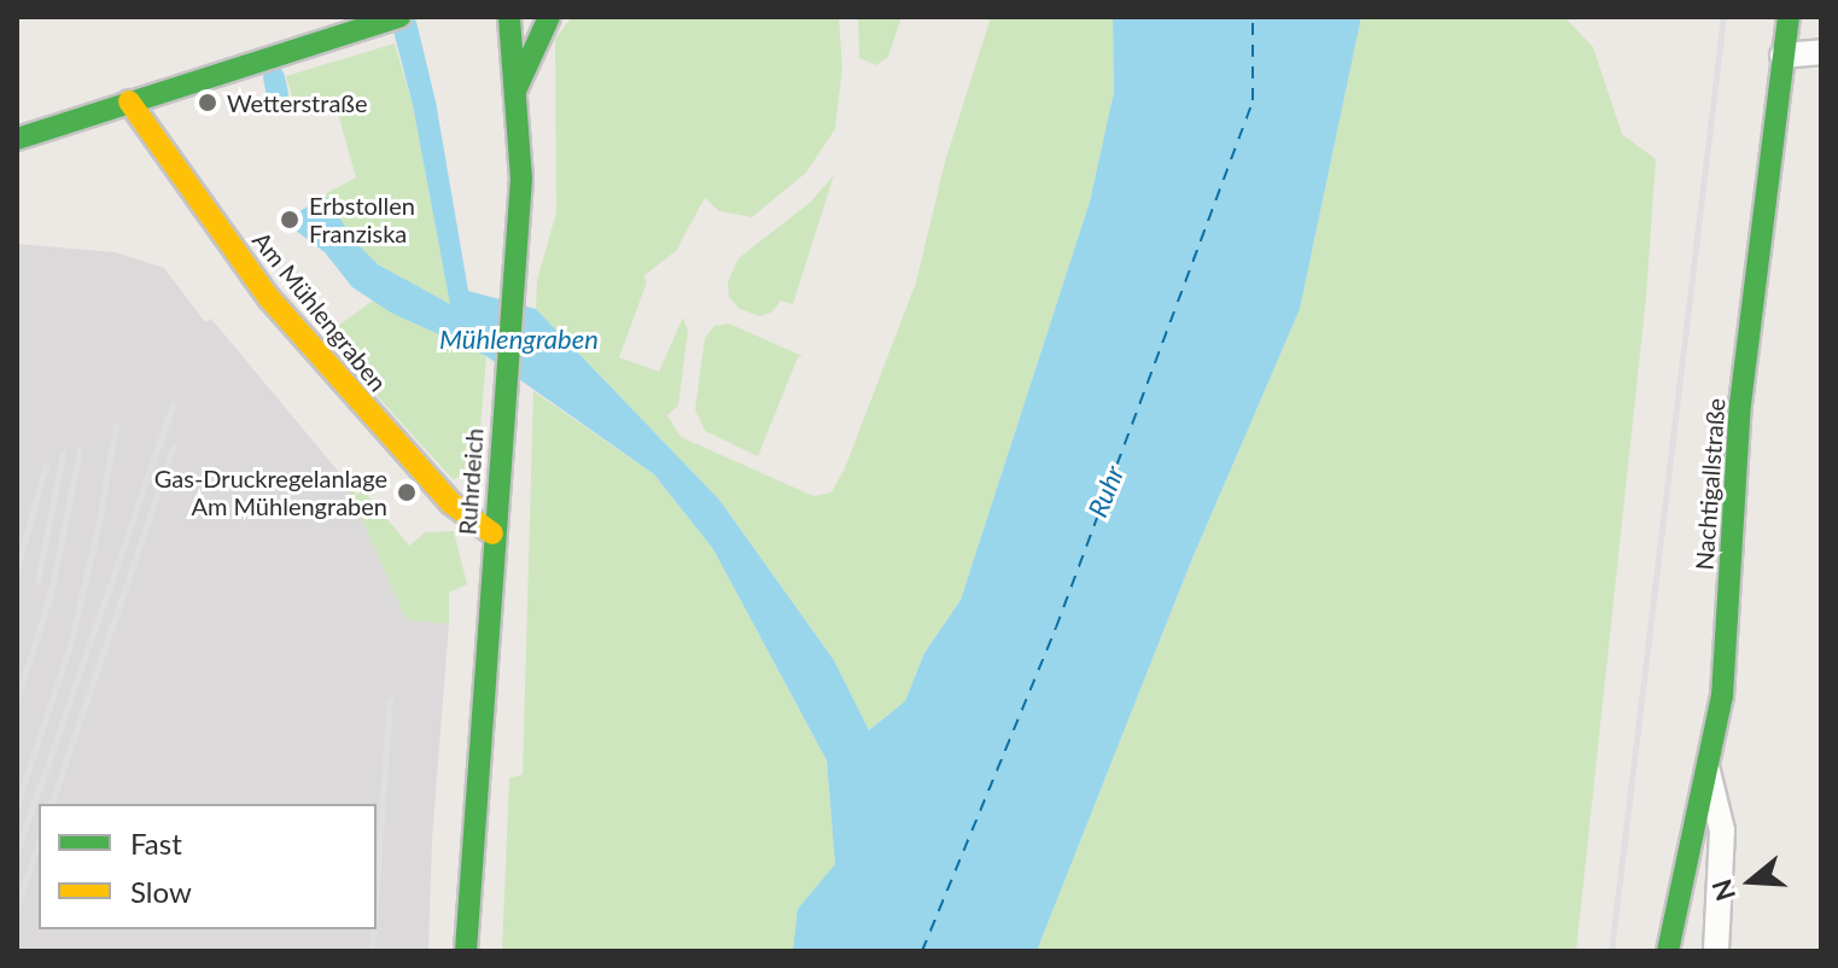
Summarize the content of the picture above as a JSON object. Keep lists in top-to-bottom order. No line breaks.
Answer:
{"streets":{"street":["Am Mühlengraben","Ruhrdeich","Nachtigallstraße"]},"crossings":[["Am Mühlengraben","Ruhrdeich"]],"water":["Mühlengraben","Ruhr"],"places":["Wetterstraße","Erbstollen Franziska","Gas-Druckregelanlage Am Mühlengraben"],"legend":["Fast","Slow"],"north":"left"}
